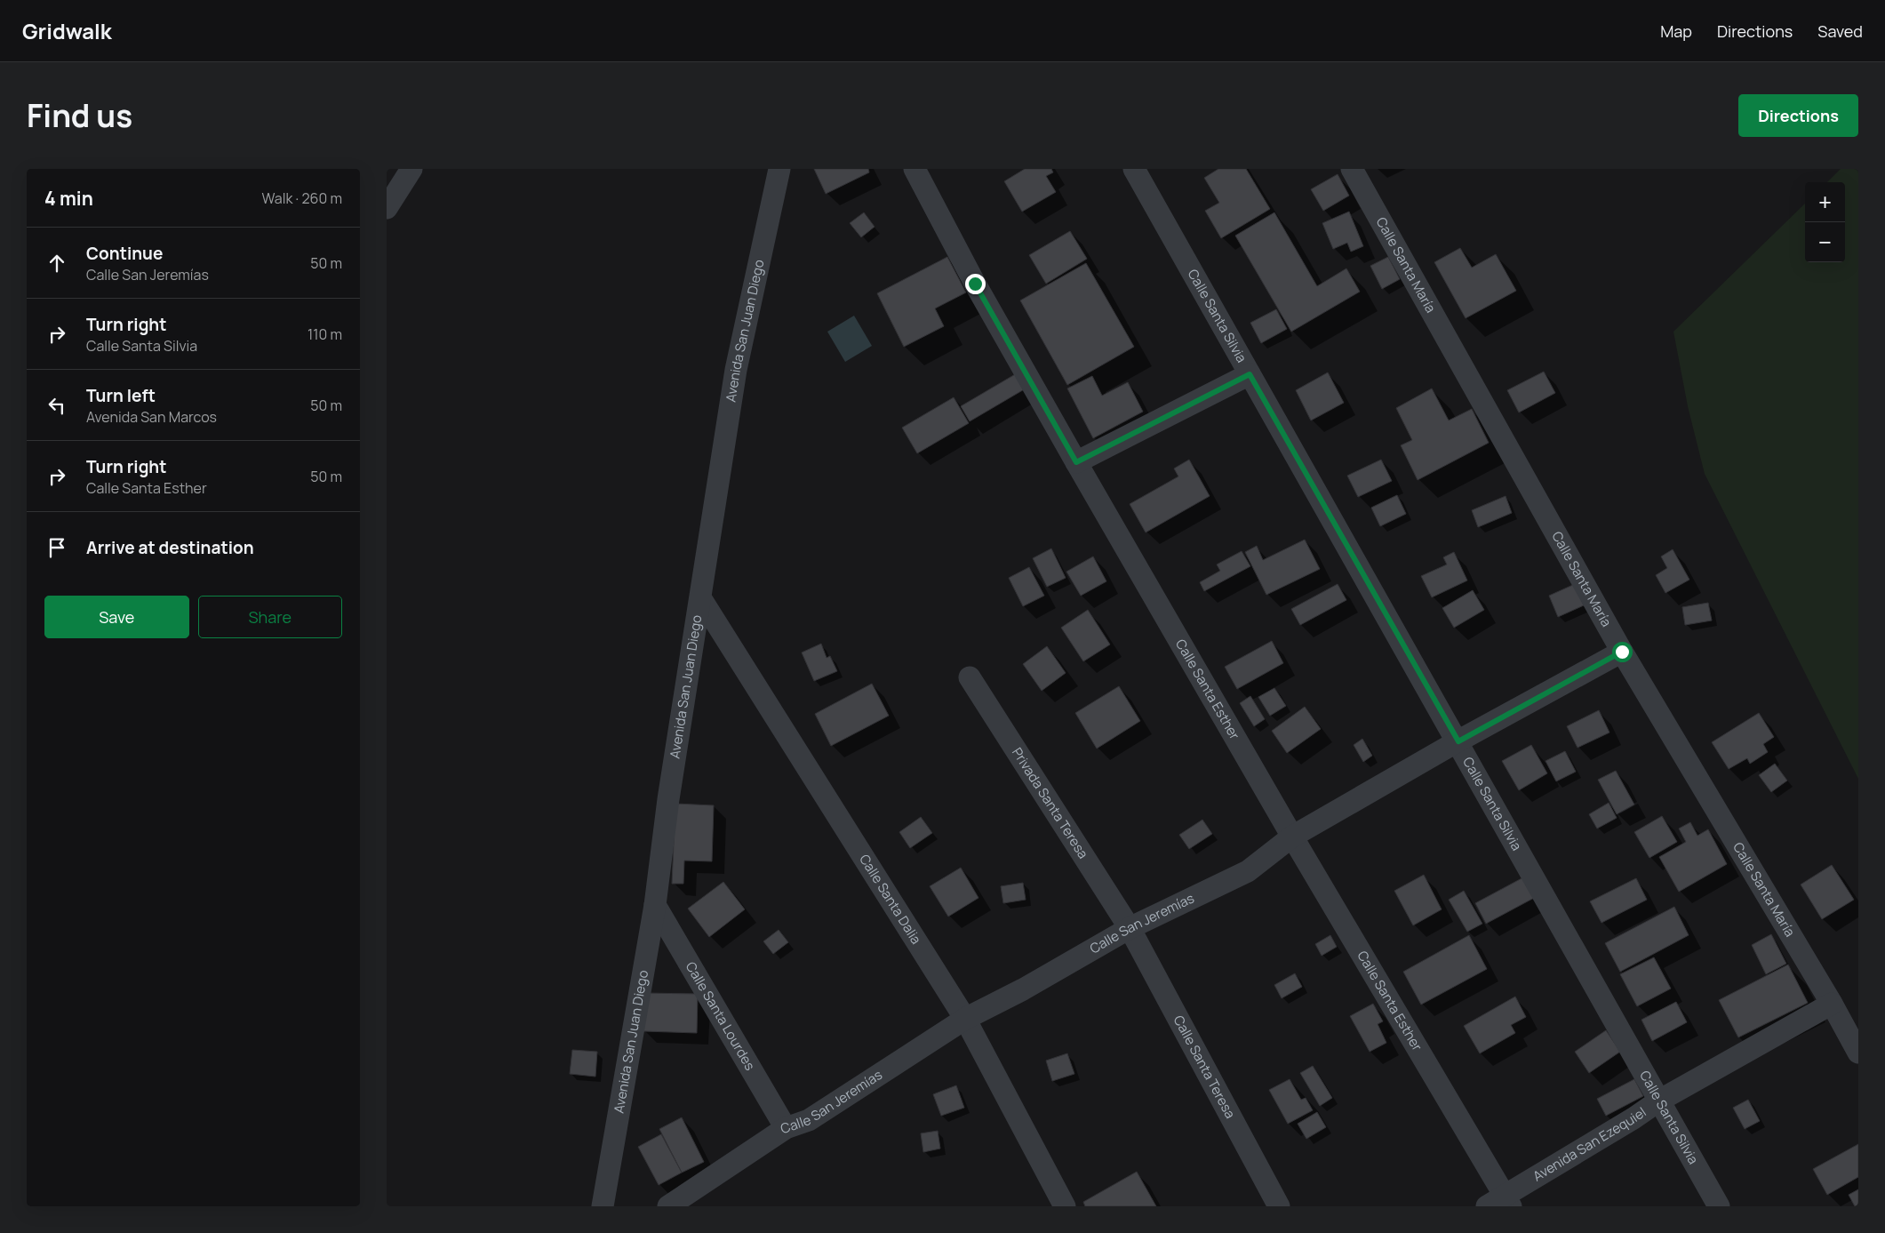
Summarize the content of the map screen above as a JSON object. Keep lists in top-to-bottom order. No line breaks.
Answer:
{"streets":{"street":["Calle Santa María","Calle Santa Silvia","Avenida San Juan Diego","Calle Santa Esther","Privada Santa Teresa","Calle Santa Dalia","Calle San Jeremías","Calle Santa Lourdes","Calle Santa Teresa","Avenida San Ezequiel"]},"crossings":[["Calle Santa María","Calle San Jeremías"],["Calle Santa María","Avenida San Ezequiel"],["Calle Santa Silvia","Calle San Jeremías"],["Calle Santa Silvia","Avenida San Ezequiel"],["Avenida San Juan Diego","Calle Santa Dalia"],["Avenida San Juan Diego","Calle Santa Lourdes"],["Calle Santa Esther","Calle San Jeremías"],["Calle Santa Esther","Avenida San Ezequiel"],["Privada Santa Teresa","Calle San Jeremías"],["Privada Santa Teresa","Calle Santa Teresa"],["Calle Santa Dalia","Calle San Jeremías"],["Calle San Jeremías","Calle Santa Lourdes"],["Calle San Jeremías","Calle Santa Teresa"]],"page":{"header":"Gridwalk","nav":["Map","Directions","Saved"],"title":"Find us","buttons":["Directions",["Save","Share"]],"heading":["4 min","Walk · 260 m"],"map_buttons":["+","−"],"list":[["Continue","Calle San Jeremías","50 m"],["Turn right","Calle Santa Silvia","110 m"],["Turn left","Avenida San Marcos","50 m"],["Turn right","Calle Santa Esther","50 m"],"Arrive at destination"]}}
